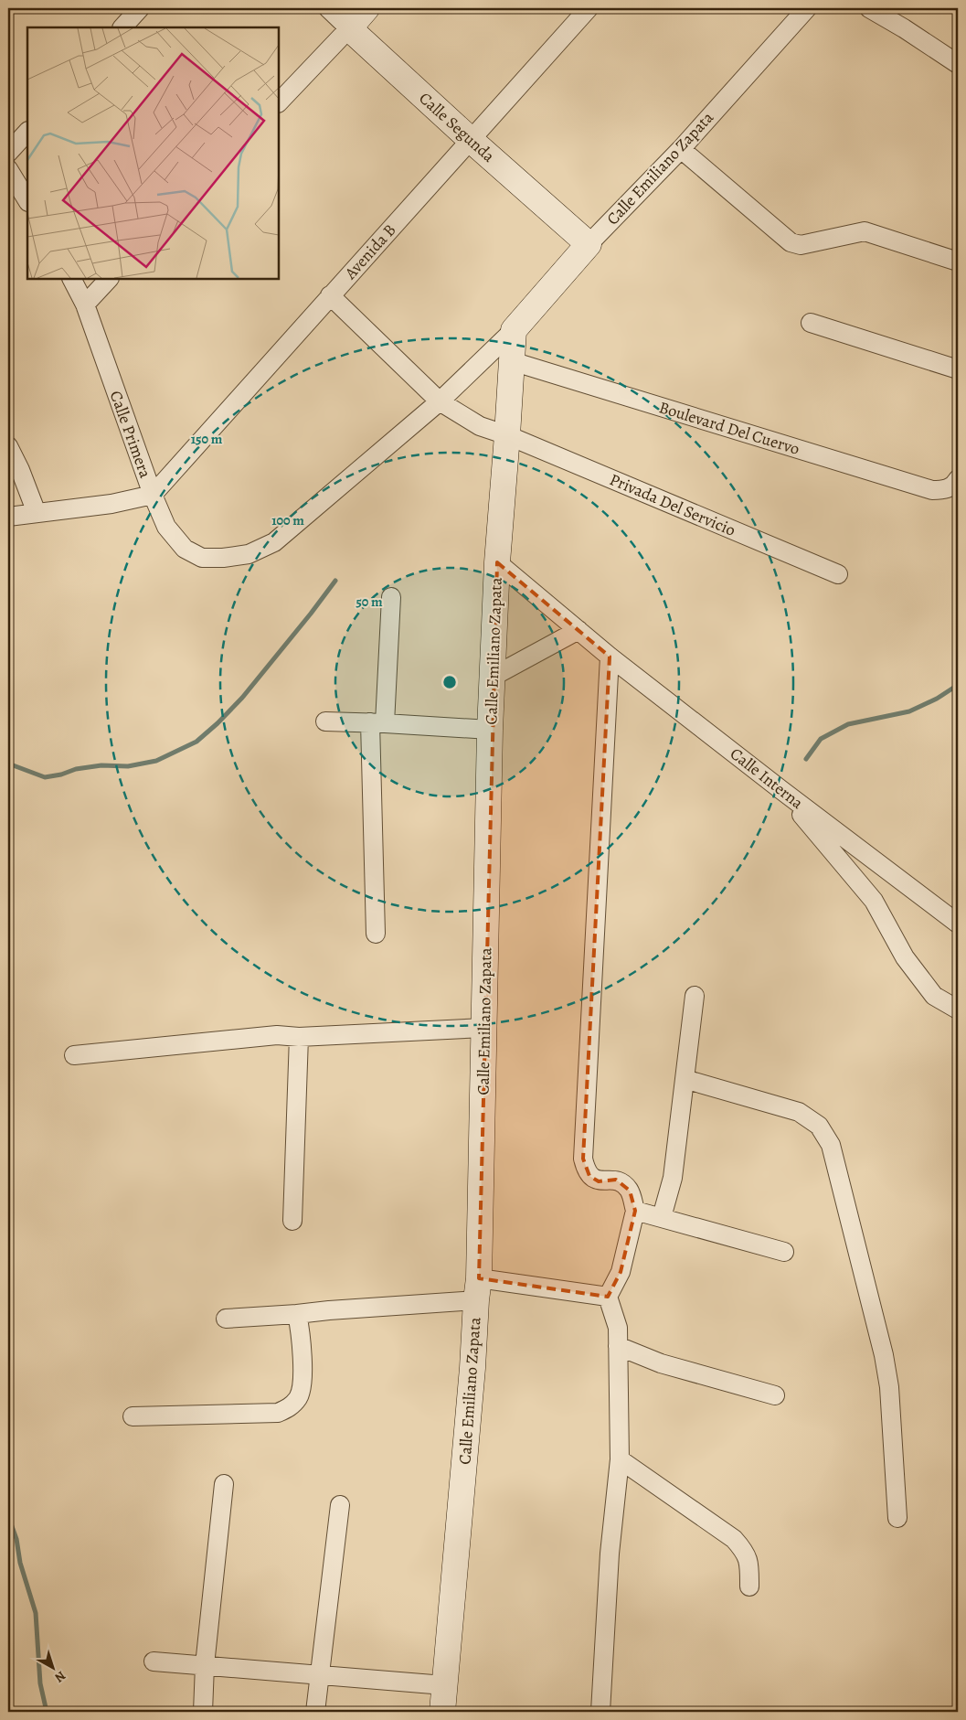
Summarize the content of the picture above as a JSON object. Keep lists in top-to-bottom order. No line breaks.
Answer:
{"streets":{"main road":["Calle Segunda","Calle Emiliano Zapata"],"street":["Avenida B","Boulevard Del Cuervo","Calle Primera","Privada Del Servicio","Calle Interna"]},"crossings":[["Calle Segunda","Calle Emiliano Zapata"],["Calle Segunda","Avenida B"],["Calle Emiliano Zapata","Boulevard Del Cuervo"],["Calle Emiliano Zapata","Calle Primera"],["Calle Emiliano Zapata","Privada Del Servicio"],["Calle Emiliano Zapata","Calle Interna"],["Avenida B","Calle Primera"],["Avenida B","Privada Del Servicio"]],"north":"bottom right","rings":["150 m","100 m","50 m"]}
